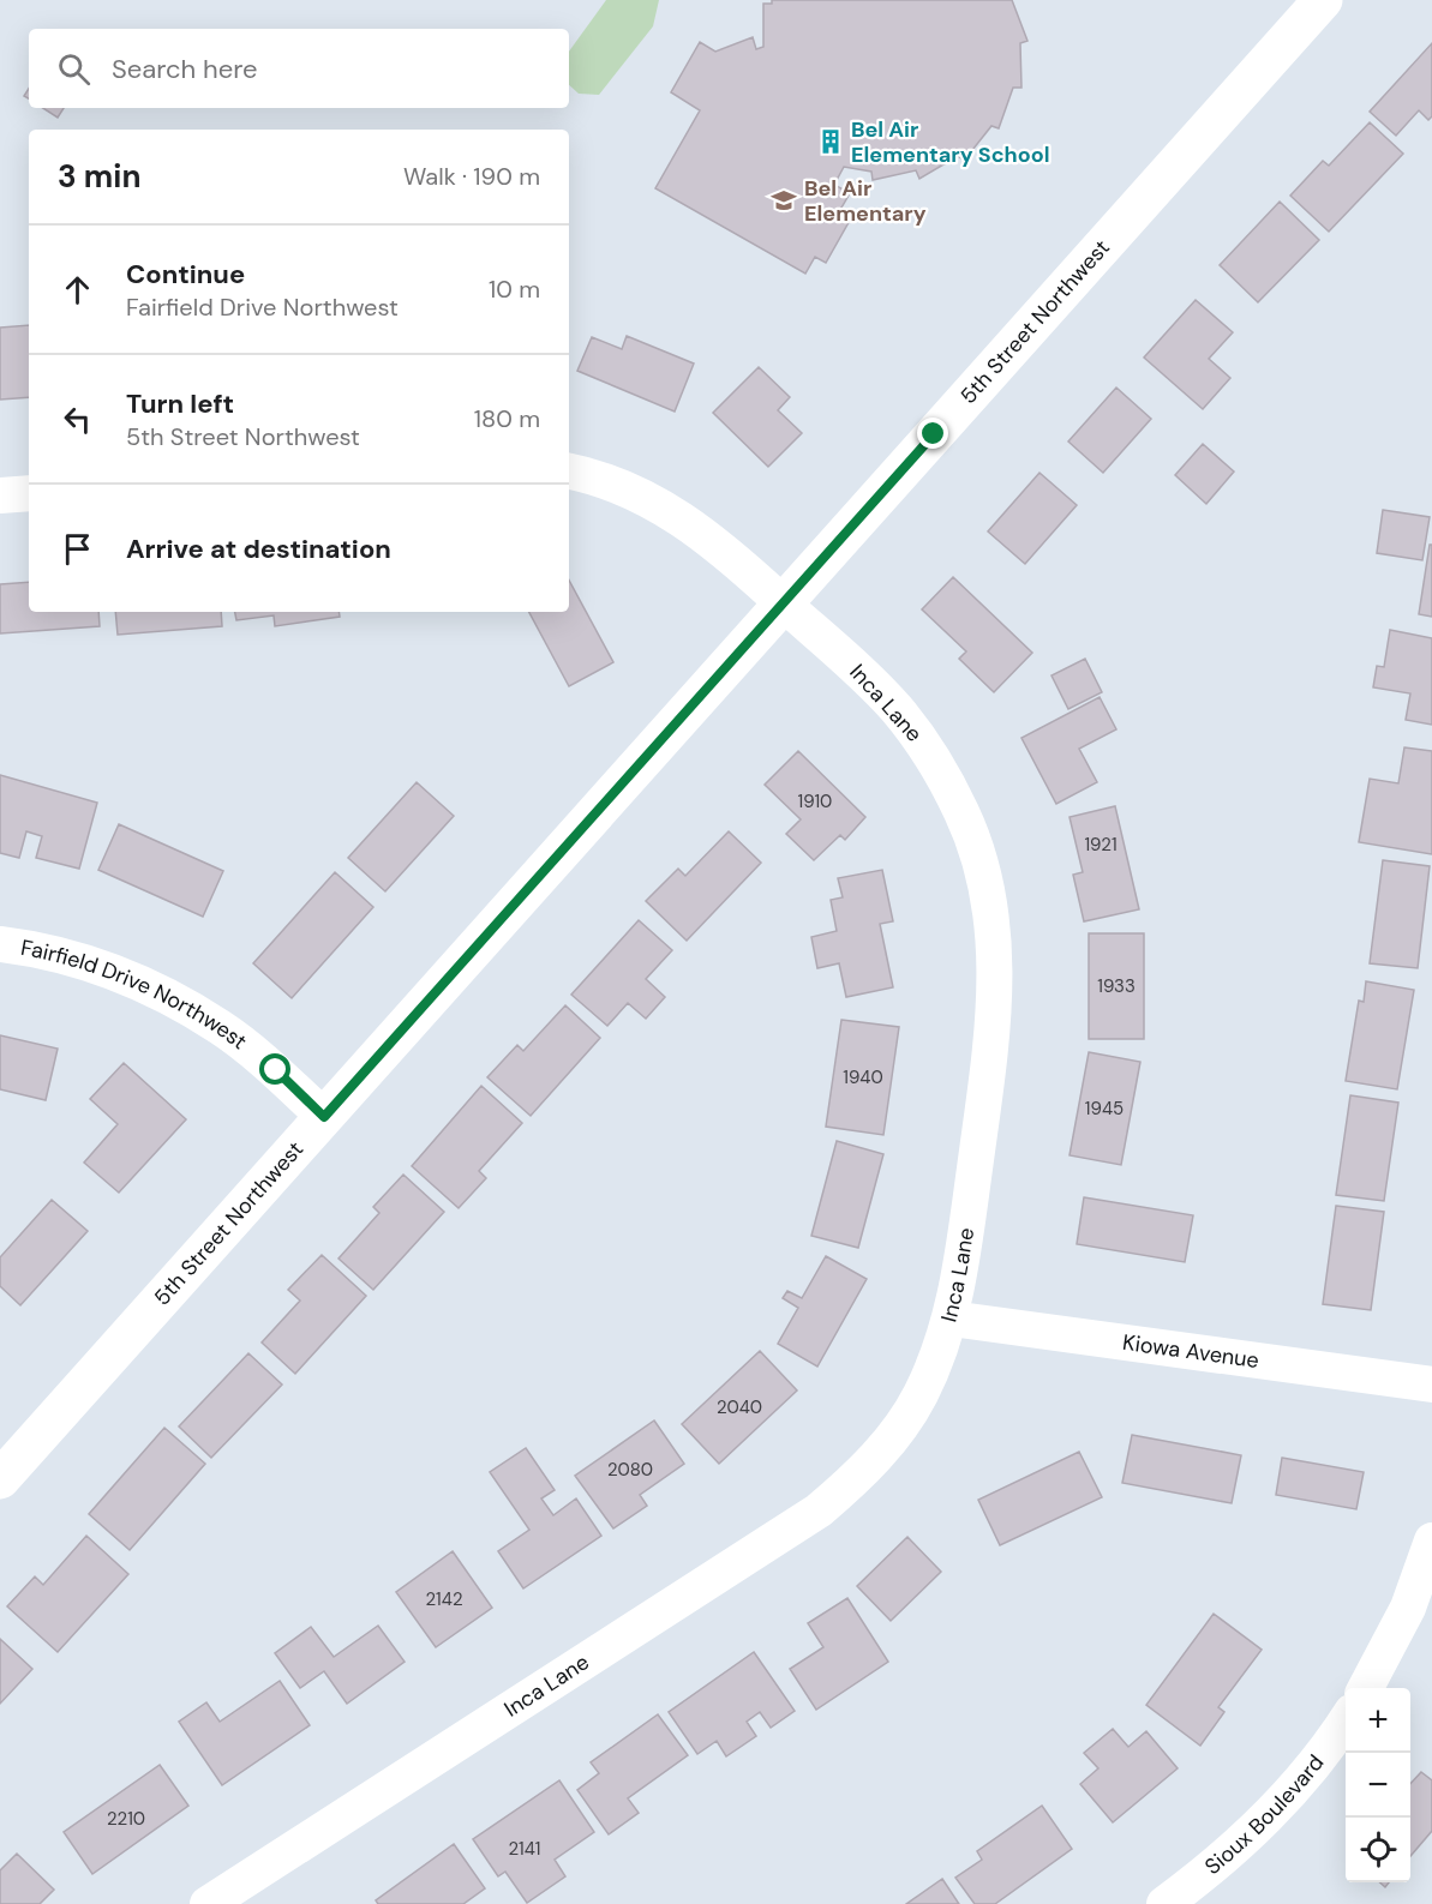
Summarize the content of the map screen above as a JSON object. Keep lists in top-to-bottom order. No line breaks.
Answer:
{"streets":{"street":["5th Street Northwest","Inca Lane","Fairfield Drive Northwest","Kiowa Avenue","Sioux Boulevard"]},"crossings":[["5th Street Northwest","Inca Lane"],["5th Street Northwest","Fairfield Drive Northwest"],["Inca Lane","Kiowa Avenue"]],"places":{"building":["Bel Air Elementary School"],"school or university":["Bel Air Elementary"]},"house_numbers":["1910","1921","1933","1940","1945","2040","2080","2142","2210","2141"],"page":{"search":"Search here","heading":["3 min","Walk · 190 m"],"list":[["Continue","Fairfield Drive Northwest","10 m"],["Turn left","5th Street Northwest","180 m"],"Arrive at destination"],"map_buttons":["+","−"]}}
